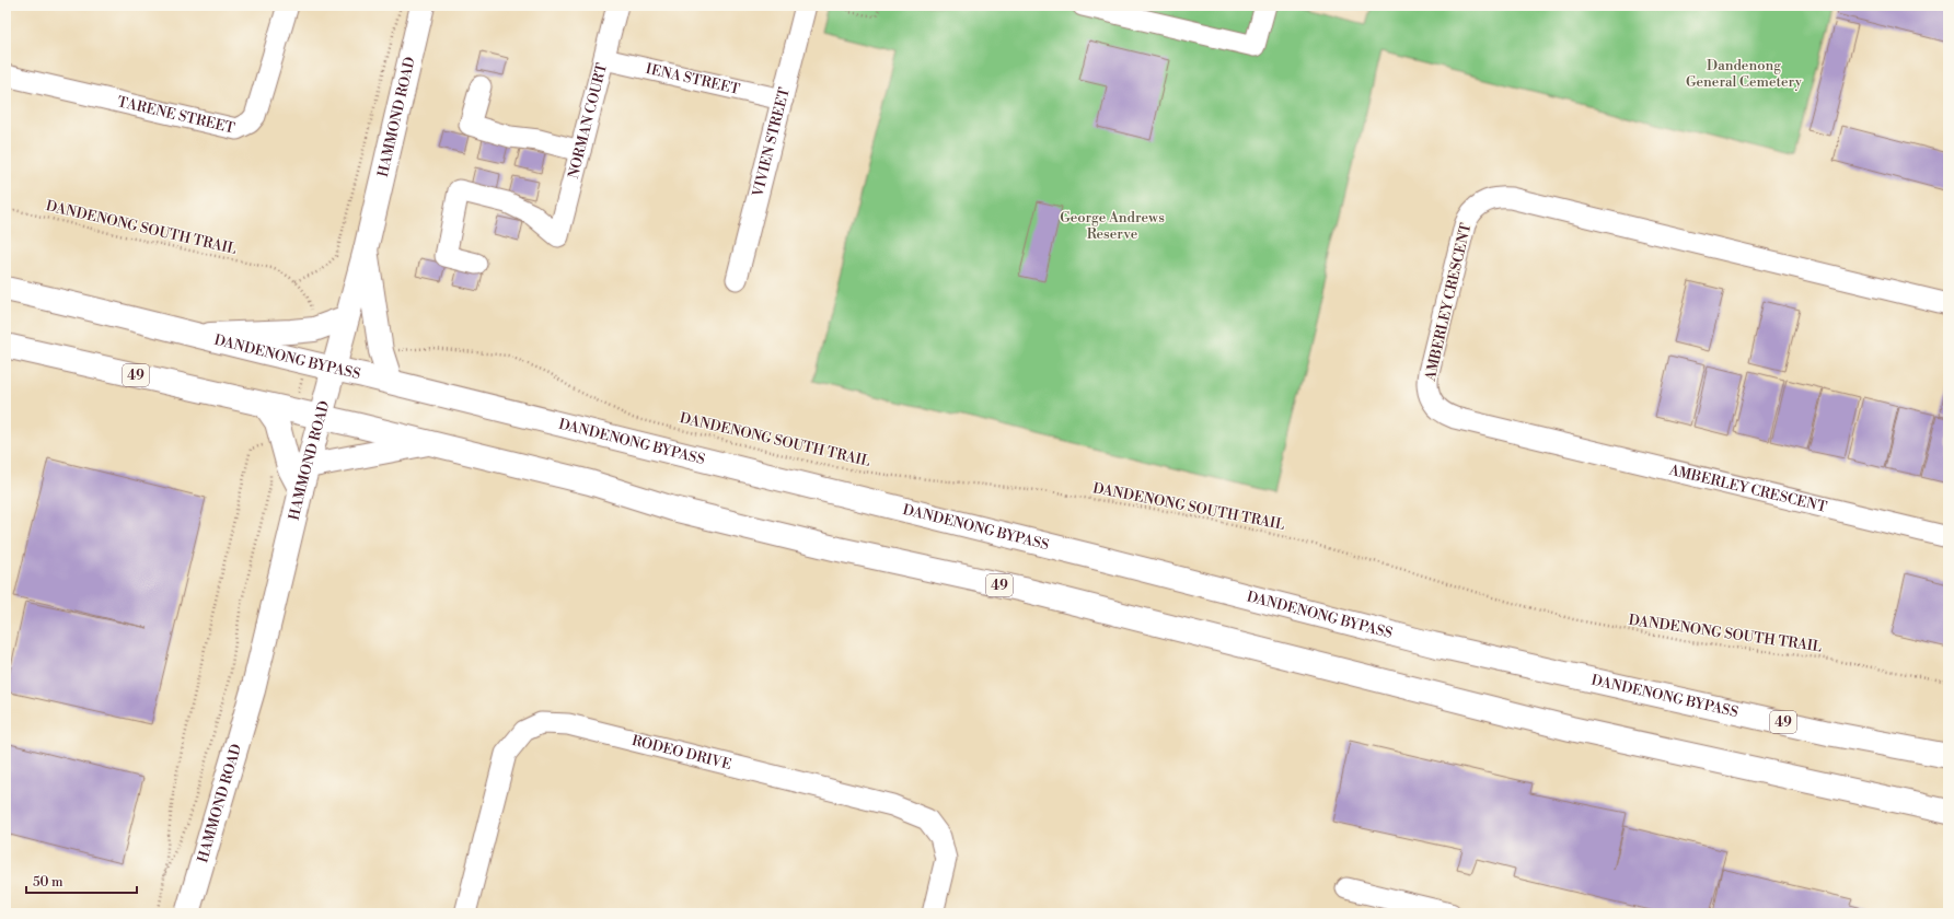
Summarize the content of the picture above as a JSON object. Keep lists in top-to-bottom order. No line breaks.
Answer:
{"streets":{"main road":["HAMMOND ROAD","DANDENONG BYPASS","49"],"street":["IENA STREET","TARENE STREET","NORMAN COURT","VIVIEN STREET","AMBERLEY CRESCENT","RODEO DRIVE"],"path":["DANDENONG SOUTH TRAIL"]},"crossings":[["IENA STREET","NORMAN COURT"],["IENA STREET","VIVIEN STREET"],["HAMMOND ROAD","DANDENONG BYPASS"],["HAMMOND ROAD","49"]],"parks":["Dandenong General Cemetery","George Andrews Reserve"],"scale_bar":"50 m"}
